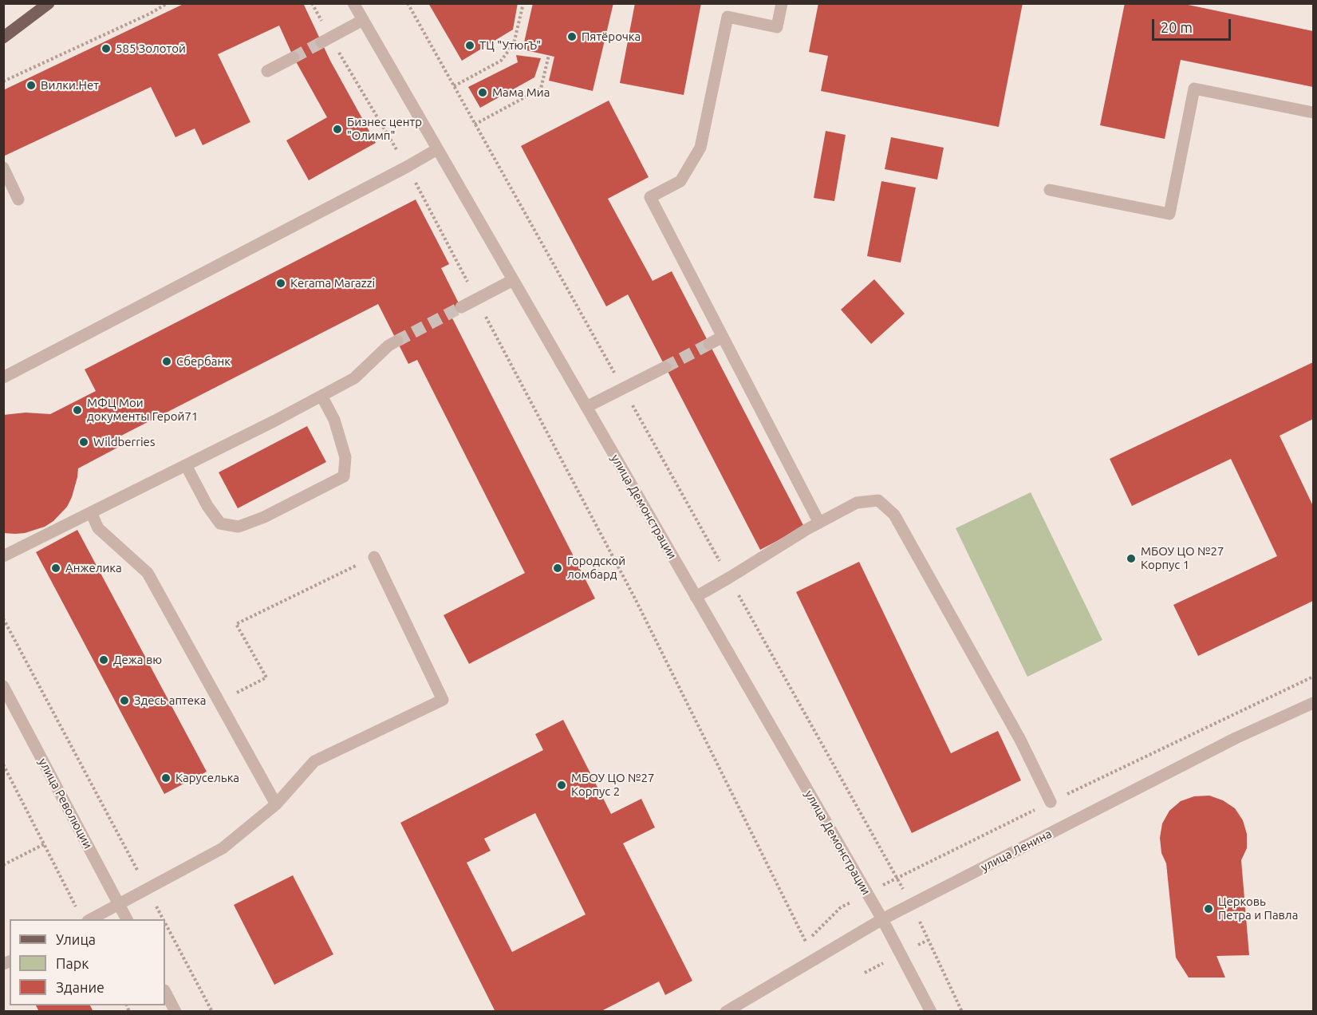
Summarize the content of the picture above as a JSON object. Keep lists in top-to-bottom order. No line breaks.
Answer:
{"streets":{"street":["улица Демонстрации","улица Революции","улица Ленина"]},"crossings":[["улица Демонстрации","улица Ленина"]],"places":["Пятёрочка","ТЦ \"УтюгЪ\"","585 Золотой","Вилки.Нет","Мама Миа","Бизнес центр \"Олимп\"","Kerama Marazzi","Сбербанк","МФЦ Мои документы Герой71","Wildberries","МБОУ ЦО №27 Корпус 1","Анжелика","Городской ломбард","Дежа вю","Здесь аптека","Каруселька","МБОУ ЦО №27 Корпус 2","Церковь Петра и Павла"],"legend":["Улица","Парк","Здание"],"scale_bar":"20 m"}
